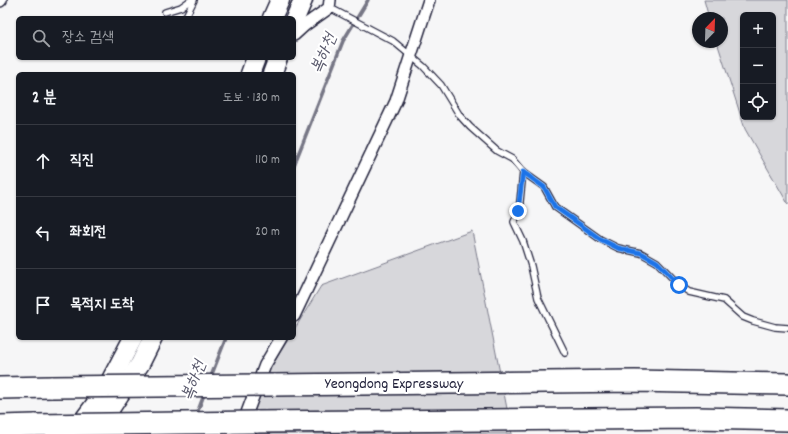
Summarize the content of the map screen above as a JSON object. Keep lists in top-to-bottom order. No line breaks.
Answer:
{"streets":{"highway":["Yeongdong Expressway"]},"water":["복하천"],"north":"top right","page":{"map_buttons":["+","−"],"search":"장소 검색","heading":["2 분","도보 · 130 m"],"list":[["직진","110 m"],["좌회전","20 m"],"목적지 도착"]}}
